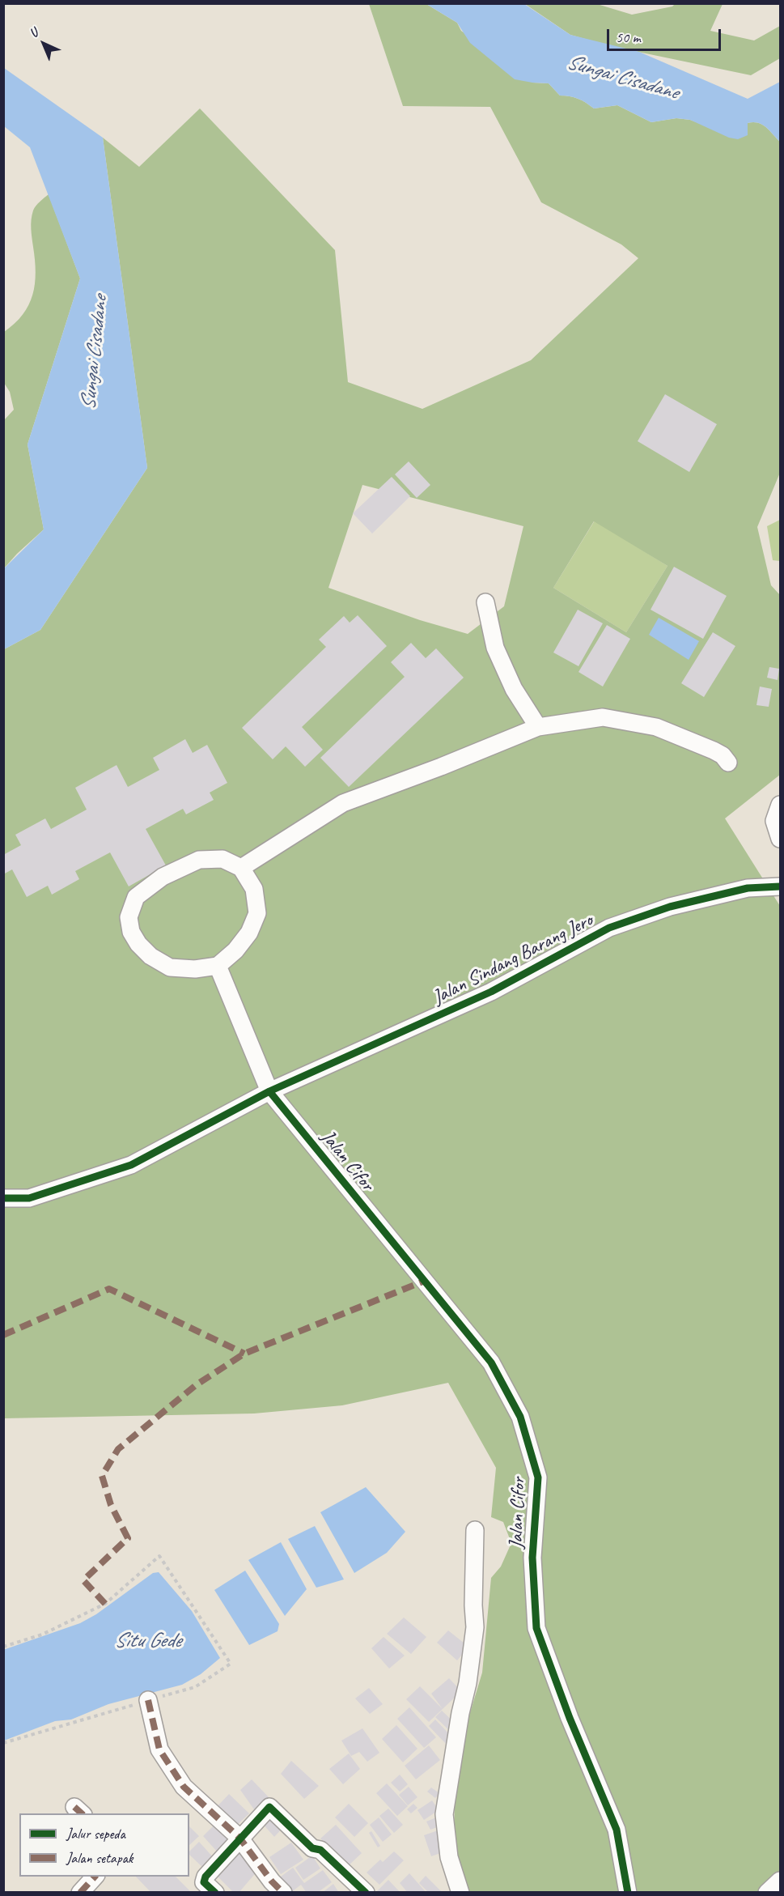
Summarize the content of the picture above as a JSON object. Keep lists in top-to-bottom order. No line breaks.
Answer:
{"streets":{"street":["Jalan Sindang Barang Jero","Jalan Cifor"]},"crossings":[["Jalan Sindang Barang Jero","Jalan Cifor"]],"water":["Sungai Cisadane","Situ Gede"],"legend":["Jalur sepeda","Jalan setapak"],"scale_bar":"50 m","north":"top left"}
